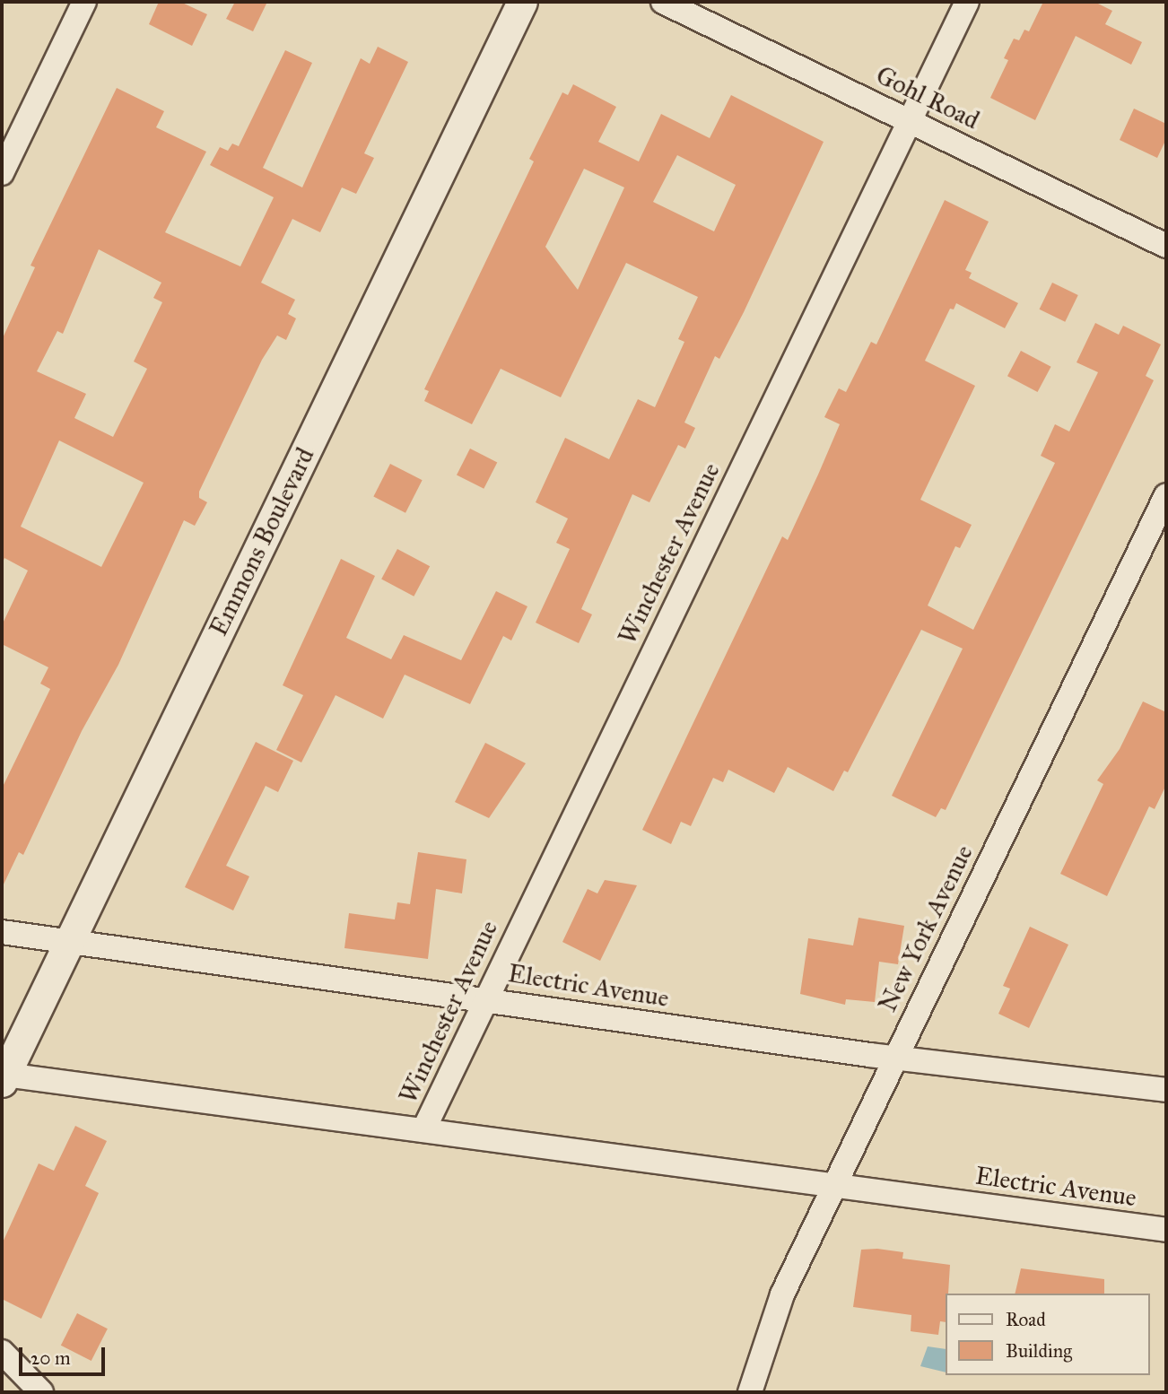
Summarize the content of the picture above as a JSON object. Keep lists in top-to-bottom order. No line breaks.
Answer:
{"streets":{"street":["Gohl Road","Emmons Boulevard","Winchester Avenue","New York Avenue","Electric Avenue"]},"crossings":[["Gohl Road","Winchester Avenue"],["Emmons Boulevard","Electric Avenue"],["Winchester Avenue","Electric Avenue"],["New York Avenue","Electric Avenue"]],"legend":["Road","Building"],"scale_bar":"20 m"}
